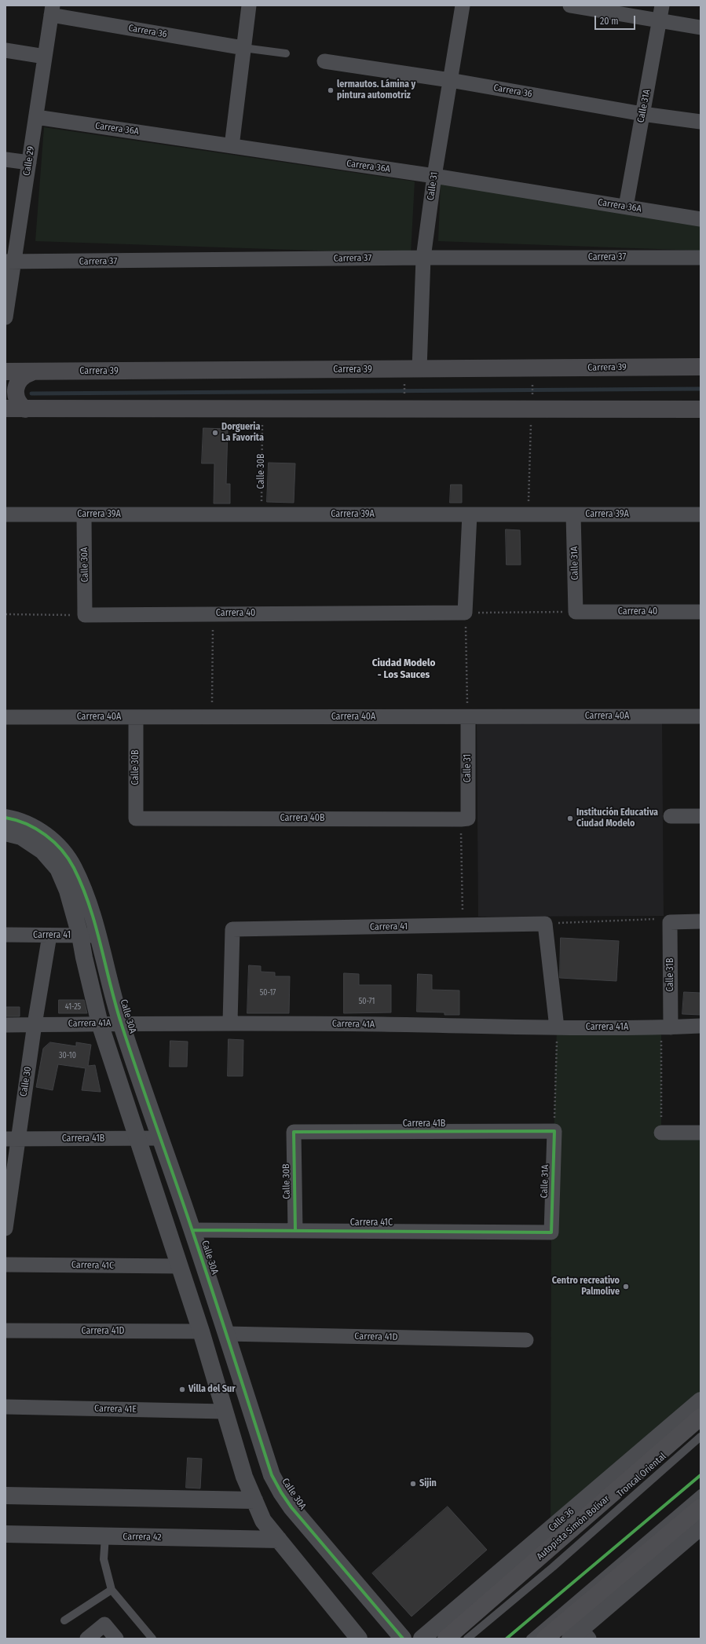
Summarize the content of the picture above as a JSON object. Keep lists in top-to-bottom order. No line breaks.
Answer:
{"streets":{"highway":["Autopista Simón Bolívar"],"main road":["Carrera 39"],"street":["Carrera 36","Calle 31A","Carrera 36A","Calle 29","Calle 31","Carrera 37","Calle 30B","Carrera 39A","Calle 30A","Carrera 40","Carrera 40A","Carrera 40B","Carrera 41","Calle 31B","Carrera 41A","Calle 30","Carrera 41B","Carrera 41C","Carrera 41D","Carrera 41E","Calle 36","Carrera 42"],"lane":["Troncal Oriental"]},"crossings":[["Carrera 36","Calle 31A"],["Carrera 36","Calle 29"],["Carrera 36","Calle 31"],["Calle 31A","Carrera 36A"],["Calle 31A","Carrera 39A"],["Calle 31A","Carrera 40"],["Calle 31A","Carrera 41B"],["Calle 31A","Carrera 41C"],["Carrera 36A","Calle 29"],["Carrera 36A","Calle 31"],["Calle 29","Carrera 37"],["Calle 31","Carrera 37"],["Calle 31","Carrera 39"],["Calle 31","Carrera 40A"],["Calle 31","Carrera 40B"],["Calle 30B","Carrera 39A"],["Calle 30B","Carrera 40A"],["Calle 30B","Carrera 40B"],["Calle 30B","Carrera 41B"],["Calle 30B","Carrera 41C"],["Carrera 39A","Calle 30A"],["Calle 30A","Carrera 40"],["Calle 30A","Carrera 41"],["Calle 30A","Carrera 41A"],["Calle 30A","Carrera 41B"],["Calle 30A","Carrera 41C"],["Calle 30A","Carrera 41D"],["Carrera 41","Carrera 41A"],["Carrera 41","Calle 30"],["Calle 31B","Carrera 41A"],["Carrera 41A","Calle 30"],["Calle 30","Carrera 41B"]],"districts":["Ciudad Modelo - Los Sauces"],"places":["lermautos. Lámina y pintura automotriz","Dorgueria La Favorita","Institución Educativa Ciudad Modelo","Centro recreativo Palmolive","Villa del Sur","Sijin"],"house_numbers":["50-17","50-71","41-25","30-10"],"scale_bar":"20 m"}
